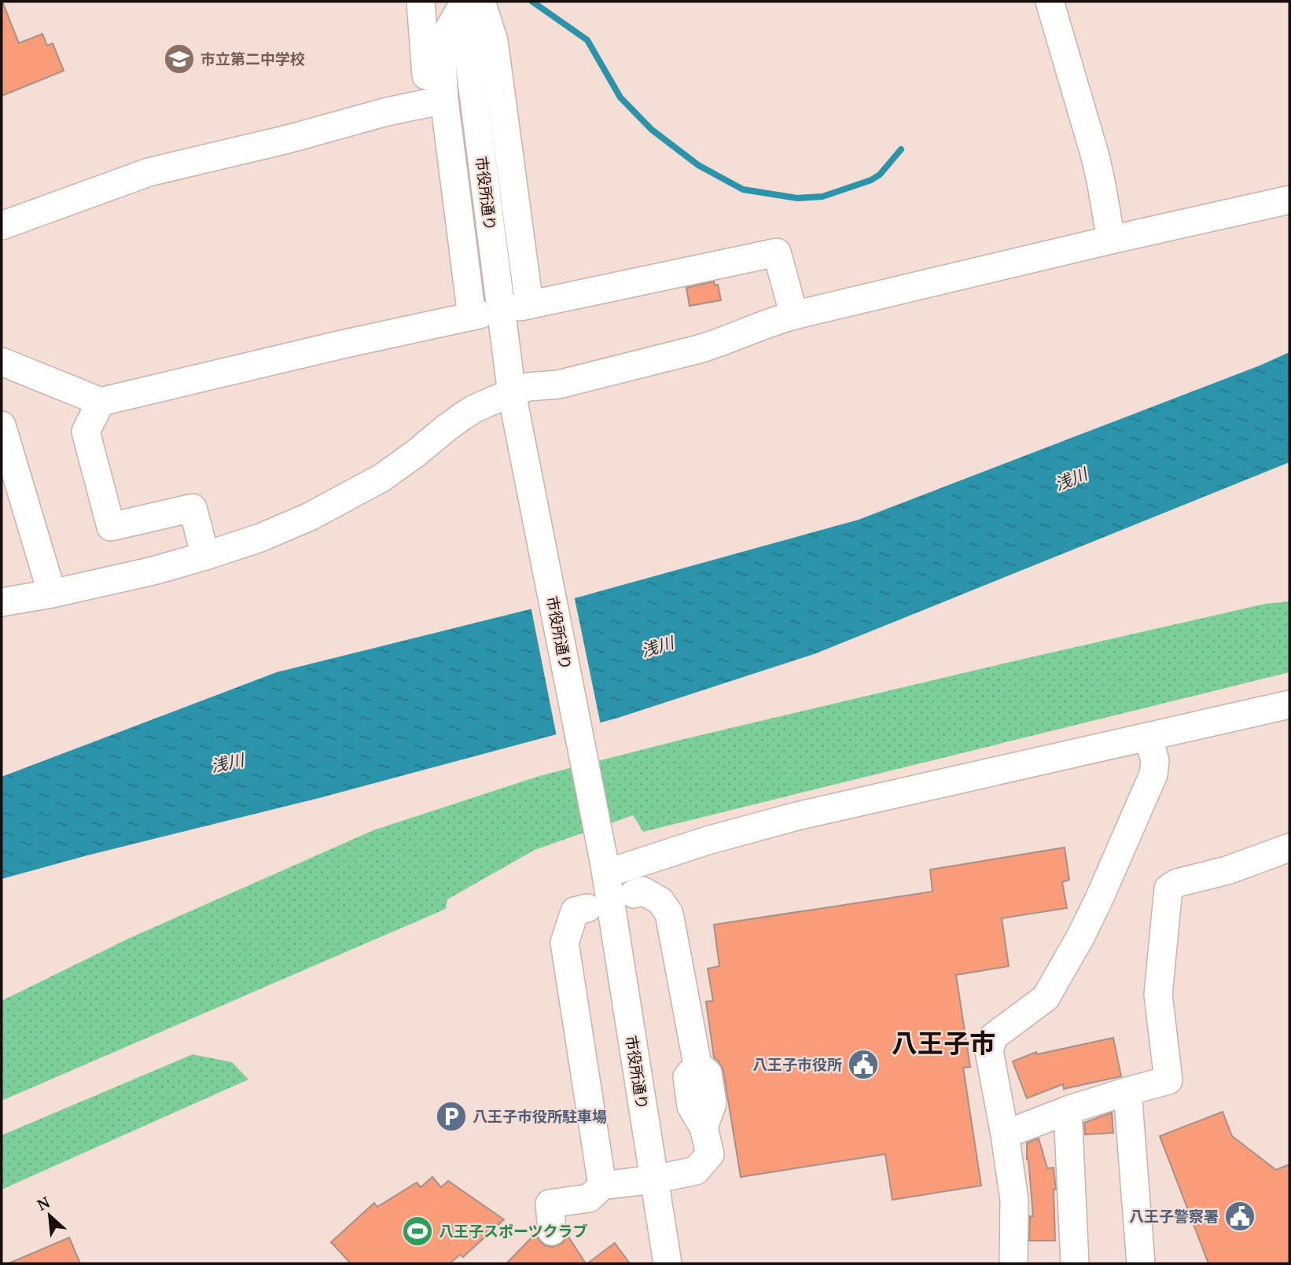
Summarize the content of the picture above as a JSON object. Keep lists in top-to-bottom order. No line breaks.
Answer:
{"streets":{"street":["市役所通り"]},"districts":["八王子市"],"water":["浅川"],"places":{"school or university":["市立第二中学校"],"public building":["八王子市役所","八王子警察署"],"parking":["八王子市役所駐車場"],"sports":["八王子スポーツクラブ"]},"north":"top left"}
